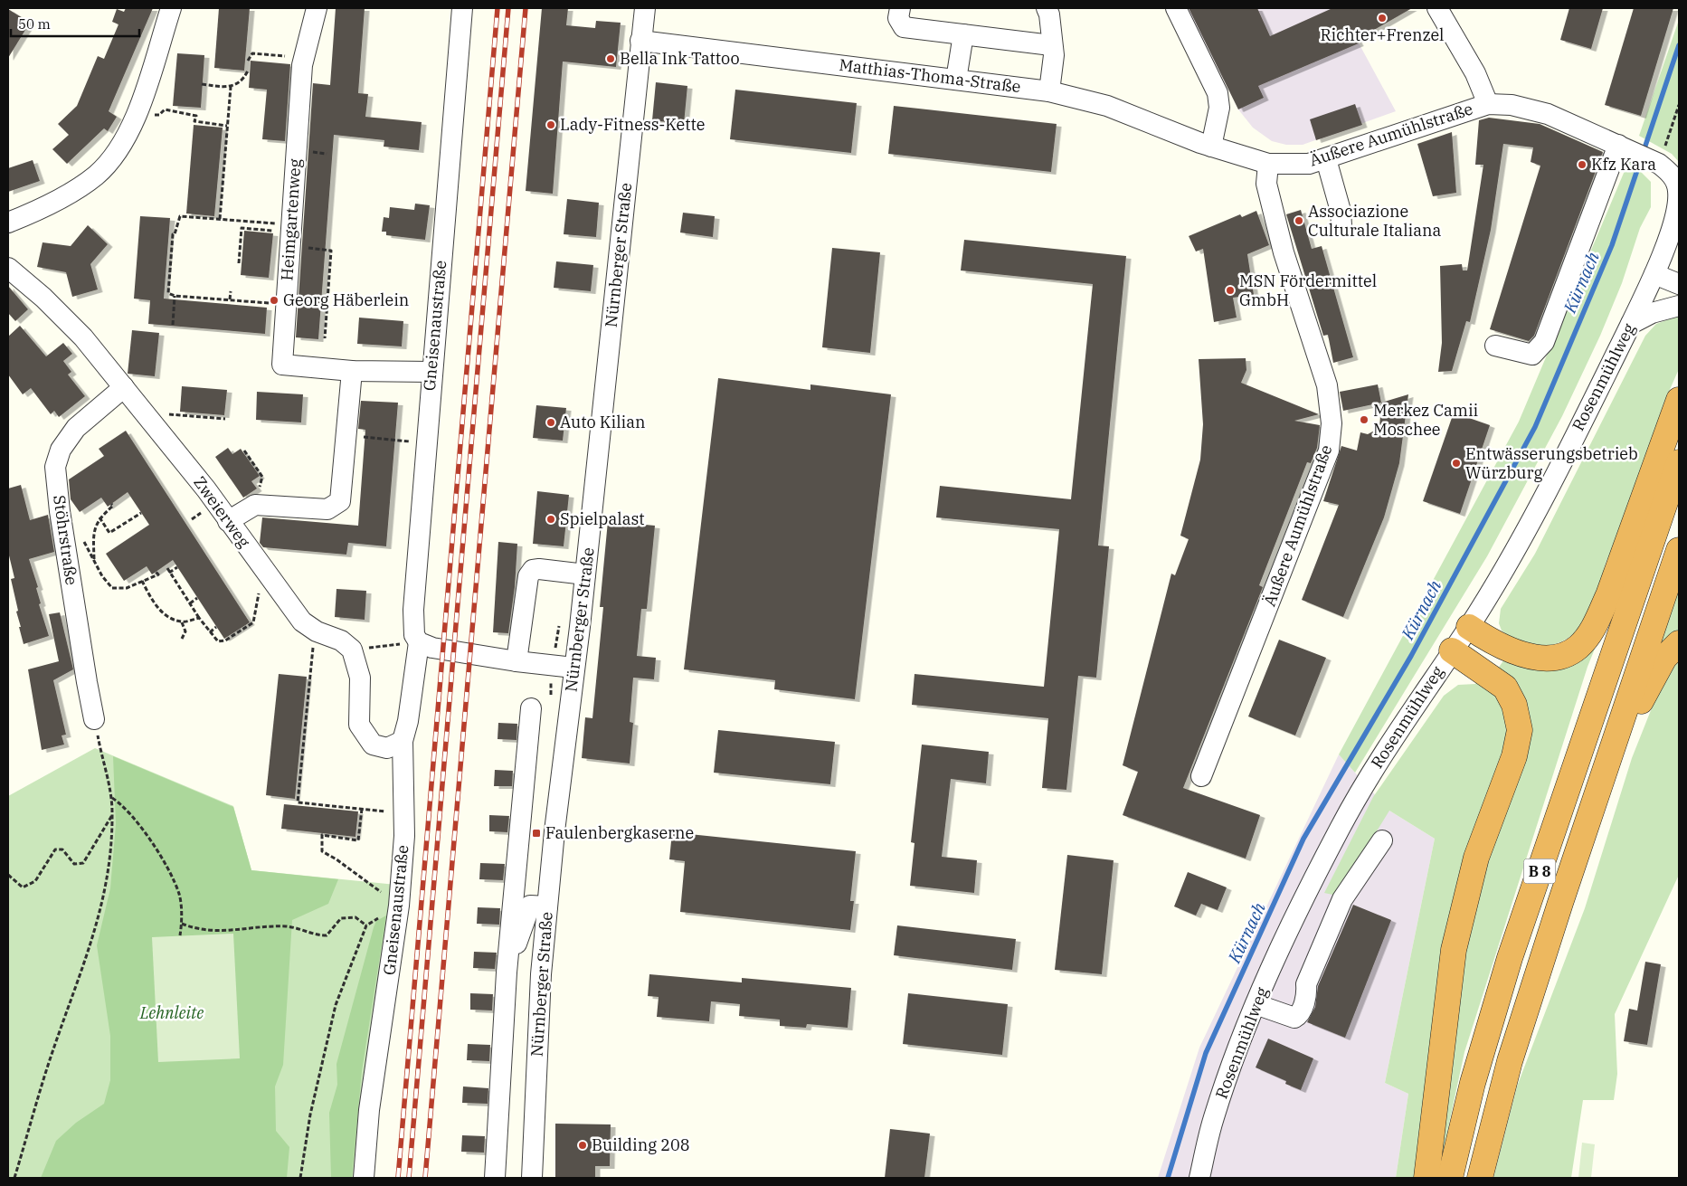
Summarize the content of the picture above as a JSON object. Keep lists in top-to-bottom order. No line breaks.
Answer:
{"streets":{"highway":["B 8"],"street":["Matthias-Thoma-Straße","Äußere Aumühlstraße","Heimgartenweg","Nürnberger Straße","Gneisenaustraße","Rosenmühlweg","Zweierweg","Stöhrstraße"]},"crossings":[["Matthias-Thoma-Straße","Äußere Aumühlstraße"],["Matthias-Thoma-Straße","Nürnberger Straße"],["Heimgartenweg","Gneisenaustraße"],["Zweierweg","Stöhrstraße"]],"water":["Kürnach"],"parks":["Lehnleite"],"places":{"other":["Richter+Frenzel","Bella Ink Tattoo","Lady-Fitness-Kette","Kfz Kara","Associazione Culturale Italiana","MSN Fördermittel GmbH","Georg Häberlein","Merkez Camii Moschee","Auto Kilian","Entwässerungsbetrieb Würzburg","Spielpalast","Building 208"],"transit":["Faulenbergkaserne"]},"scale_bar":"50 m"}
